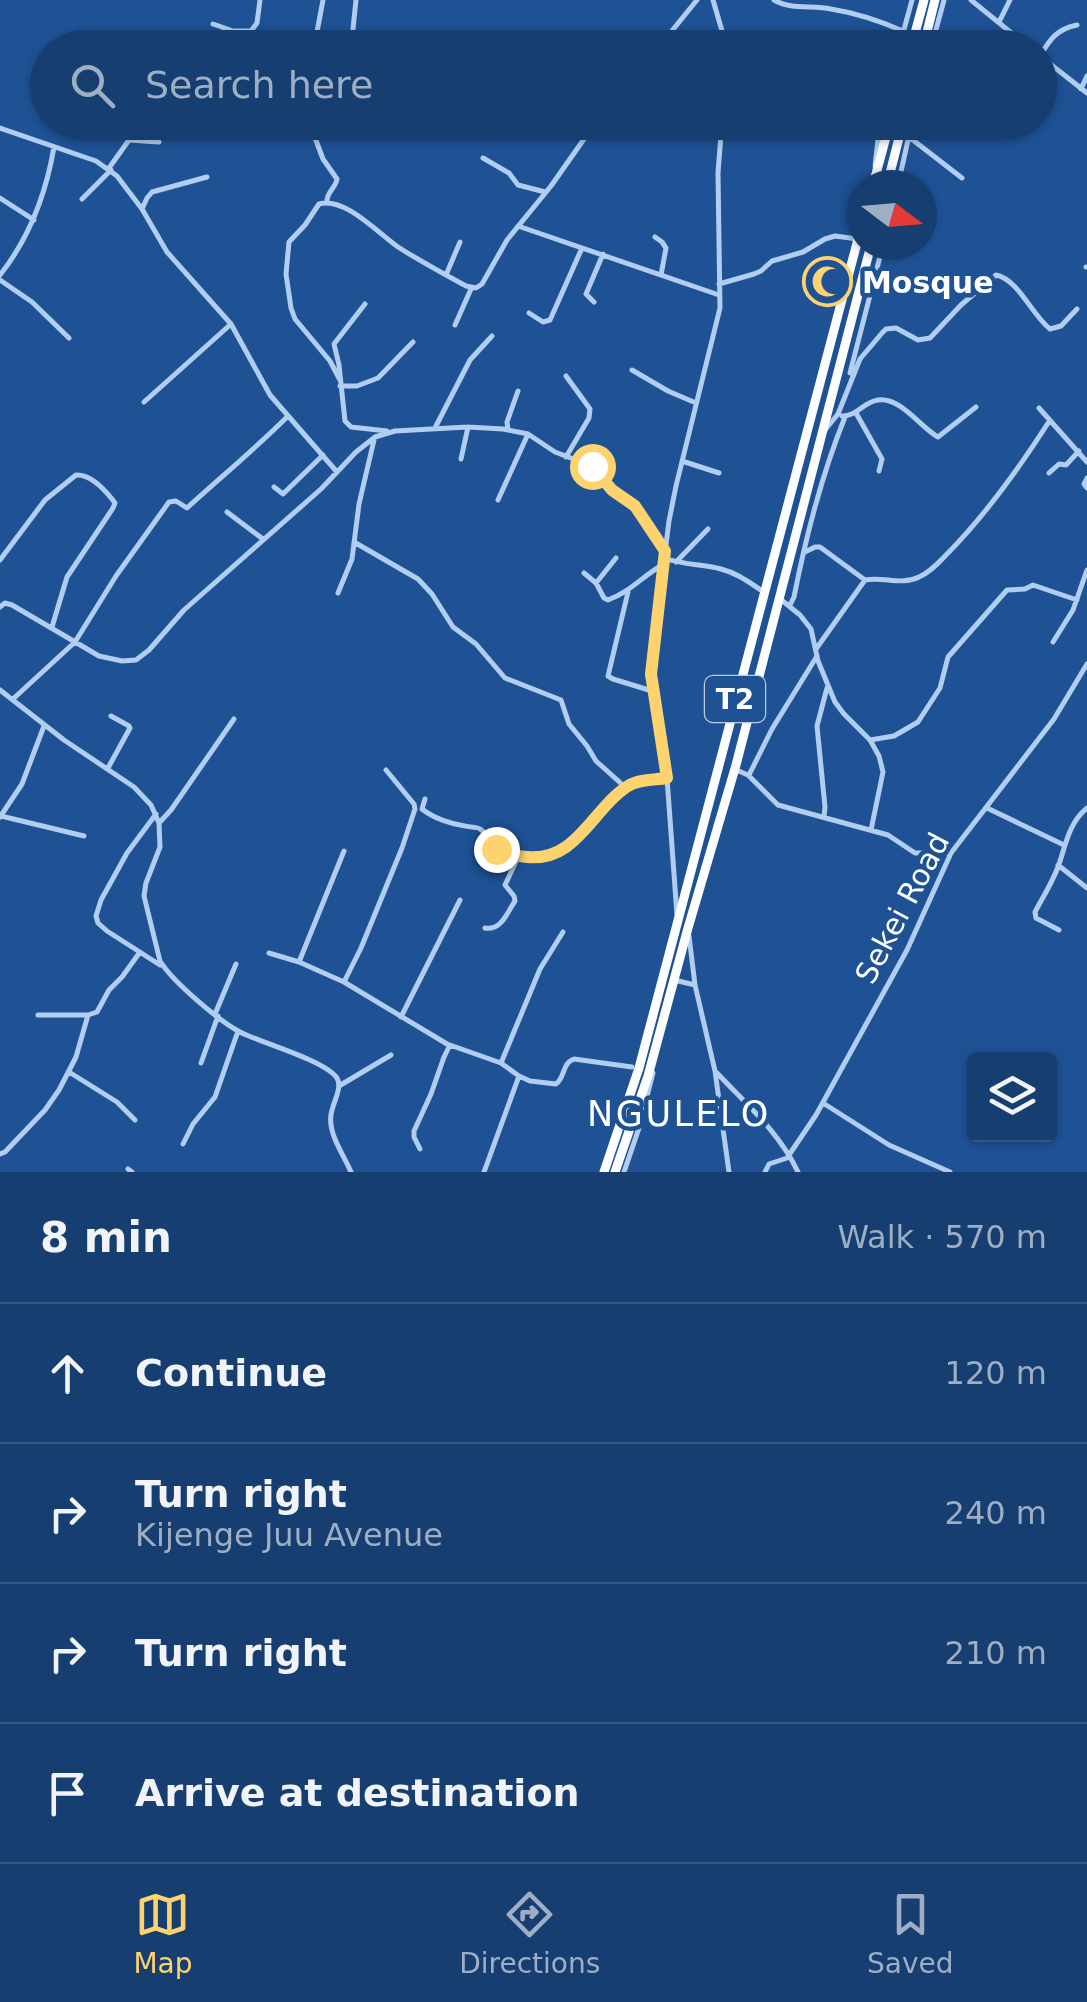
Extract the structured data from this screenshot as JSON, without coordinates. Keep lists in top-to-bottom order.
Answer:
{
  "streets": {
    "highway": ["T2"],
    "street": ["Sekei Road"]
  },
  "districts": ["NGULELO"],
  "places": {
    "mosque": ["Mosque"]
  },
  "north": "right",
  "page": {
    "search": "Search here",
    "heading": ["8 min", "Walk · 570 m"],
    "list": [
      ["Continue", "120 m"],
      ["Turn right", "Kijenge Juu Avenue", "240 m"],
      ["Turn right", "210 m"],
      "Arrive at destination"
    ],
    "nav": ["Map", "Directions", "Saved"]
  }
}
